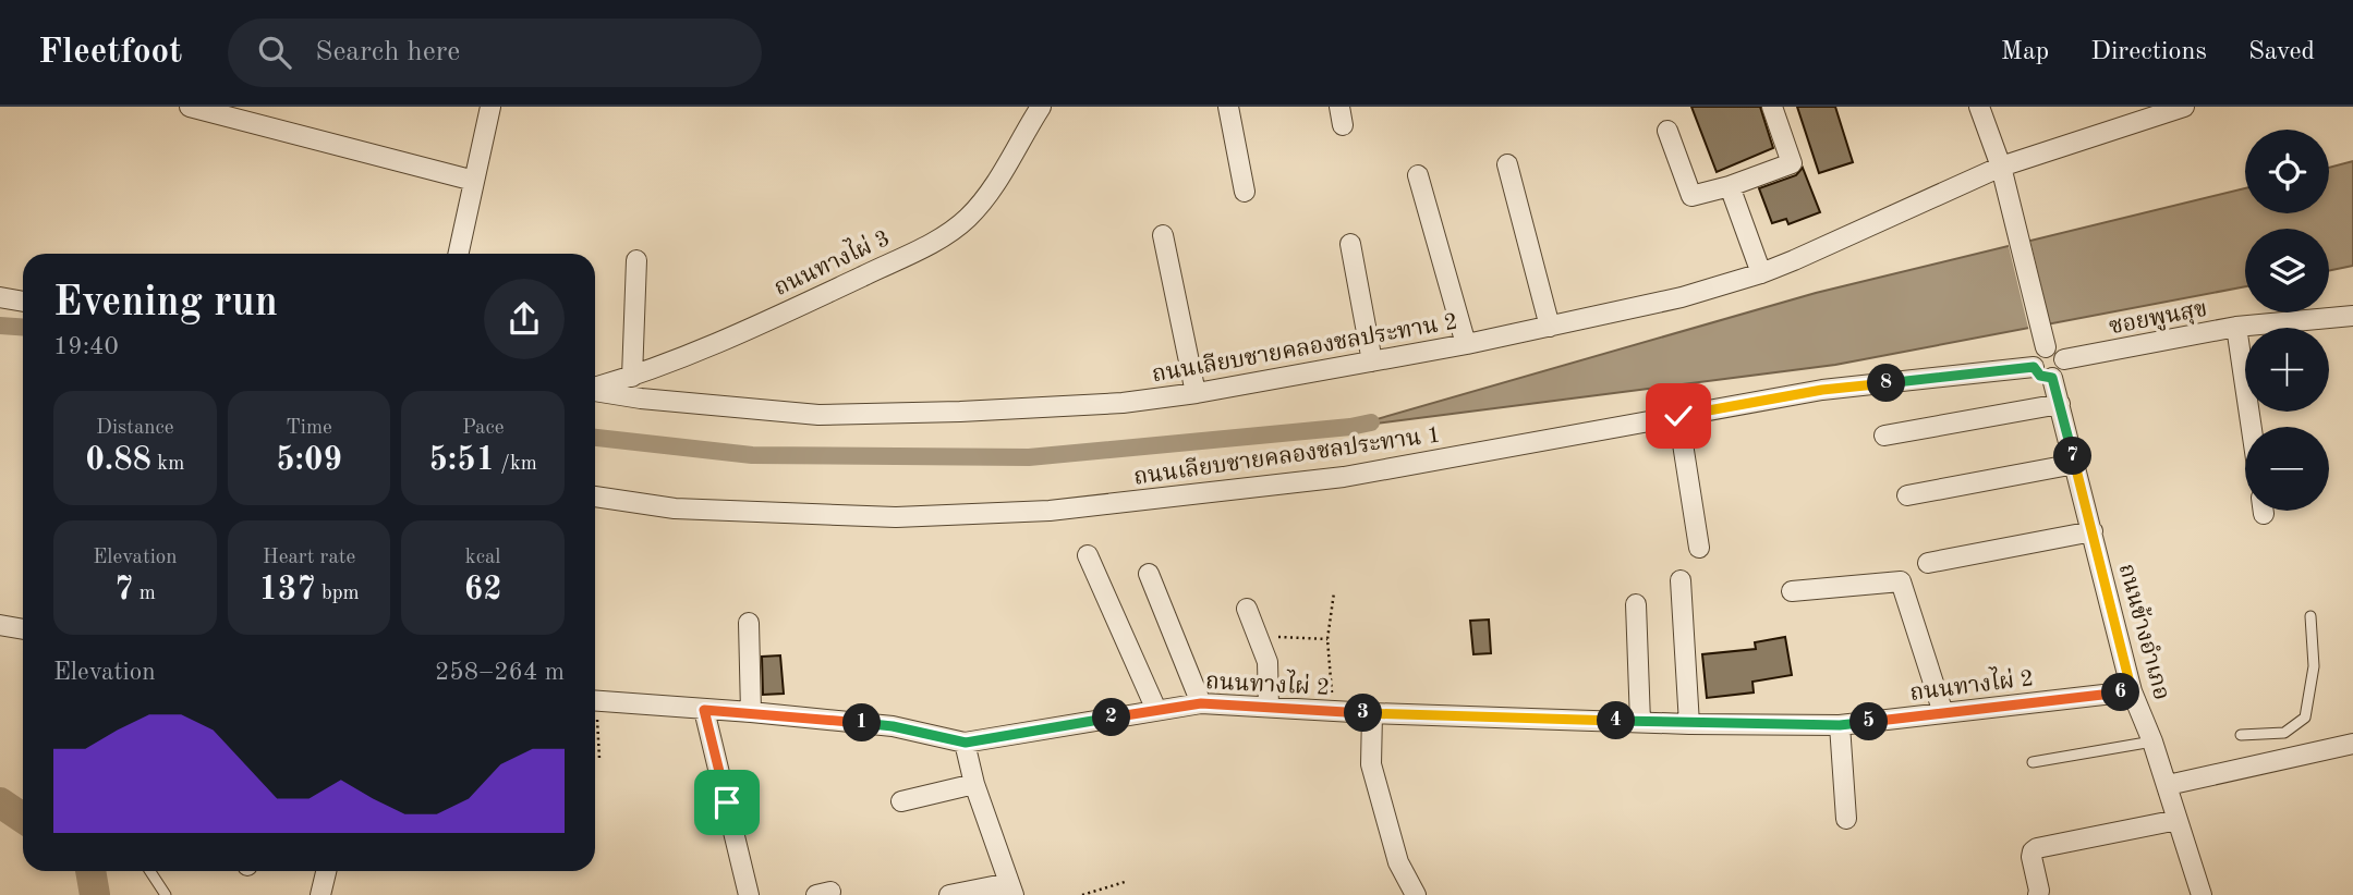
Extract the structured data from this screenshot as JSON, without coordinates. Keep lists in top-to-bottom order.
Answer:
{
  "streets": {
    "street": [
      "ถนนทางไผ่ 3",
      "ซอยพูนสุข",
      "ถนนเลียบชายคลองชลประทาน 2",
      "ถนนเลียบชายคลองชลประทาน 1",
      "ถนนข้างอำเภอ",
      "ถนนทางไผ่ 2"
    ]
  },
  "crossings": [
    ["ซอยพูนสุข", "ถนนเลียบชายคลองชลประทาน 1"],
    ["ซอยพูนสุข", "ถนนข้างอำเภอ"],
    ["ถนนเลียบชายคลองชลประทาน 1", "ถนนข้างอำเภอ"],
    ["ถนนข้างอำเภอ", "ถนนทางไผ่ 2"]
  ],
  "page": {
    "header": "Fleetfoot",
    "search": "Search here",
    "nav": ["Map", "Directions", "Saved"],
    "map_buttons": ["+", "−"],
    "heading": ["Evening run", "19:40"],
    "pins": [
      "8",
      "7",
      "6",
      "3",
      "2",
      "4",
      "5",
      "1"
    ],
    "stats": [
      ["Distance", "0.88 km"],
      ["Time", "5:09"],
      ["Pace", "5:51 /km"],
      ["Elevation", "7 m"],
      ["Heart rate", "137 bpm"],
      ["kcal", "62"]
    ],
    "chart": ["Elevation", "258–264 m"]
  }
}
